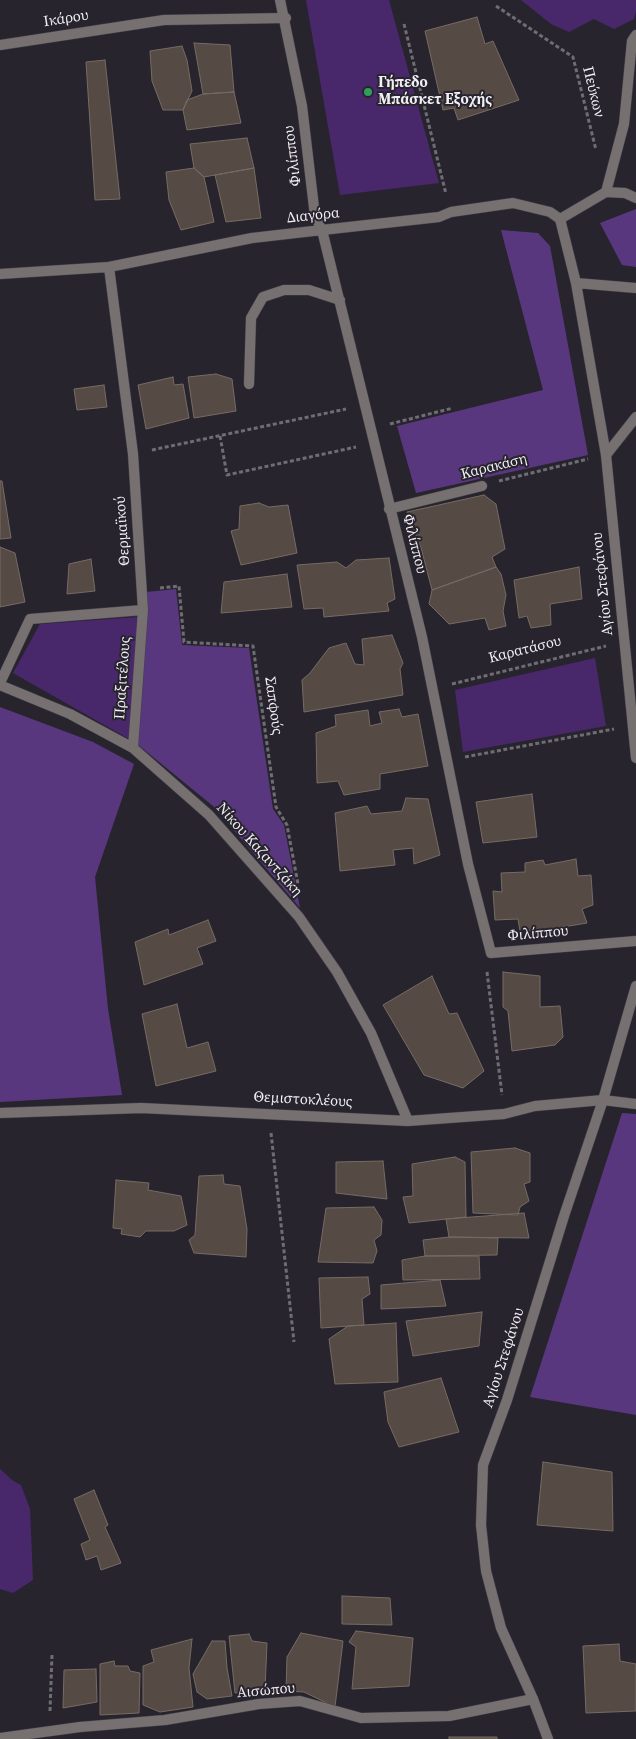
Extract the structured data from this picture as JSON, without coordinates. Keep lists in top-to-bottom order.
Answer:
{
  "streets": {
    "street": [
      "Ικάρου",
      "Φιλίππου",
      "Διαγόρα",
      "Καρακάση",
      "Θερμαϊκού",
      "Αγίου Στεφάνου",
      "Πραξιτέλους",
      "Νίκου Καζαντζάκη",
      "Θεμιστοκλέους",
      "Αισώπου"
    ],
    "path": ["Πεύκων", "Καρατάσου", "Σαπφούς"]
  },
  "crossings": [
    ["Ικάρου", "Φιλίππου"],
    ["Φιλίππου", "Διαγόρα"],
    ["Φιλίππου", "Καρακάση"],
    ["Φιλίππου", "Καρατάσου"],
    ["Διαγόρα", "Θερμαϊκού"],
    ["Καρακάση", "Αγίου Στεφάνου"],
    ["Θερμαϊκού", "Πραξιτέλους"],
    ["Θερμαϊκού", "Σαπφούς"],
    ["Αγίου Στεφάνου", "Καρατάσου"],
    ["Αγίου Στεφάνου", "Θεμιστοκλέους"],
    ["Αγίου Στεφάνου", "Αισώπου"],
    ["Πραξιτέλους", "Νίκου Καζαντζάκη"],
    ["Νίκου Καζαντζάκη", "Θεμιστοκλέους"]
  ],
  "places": ["Γήπεδο Μπάσκετ Εξοχής"]
}
